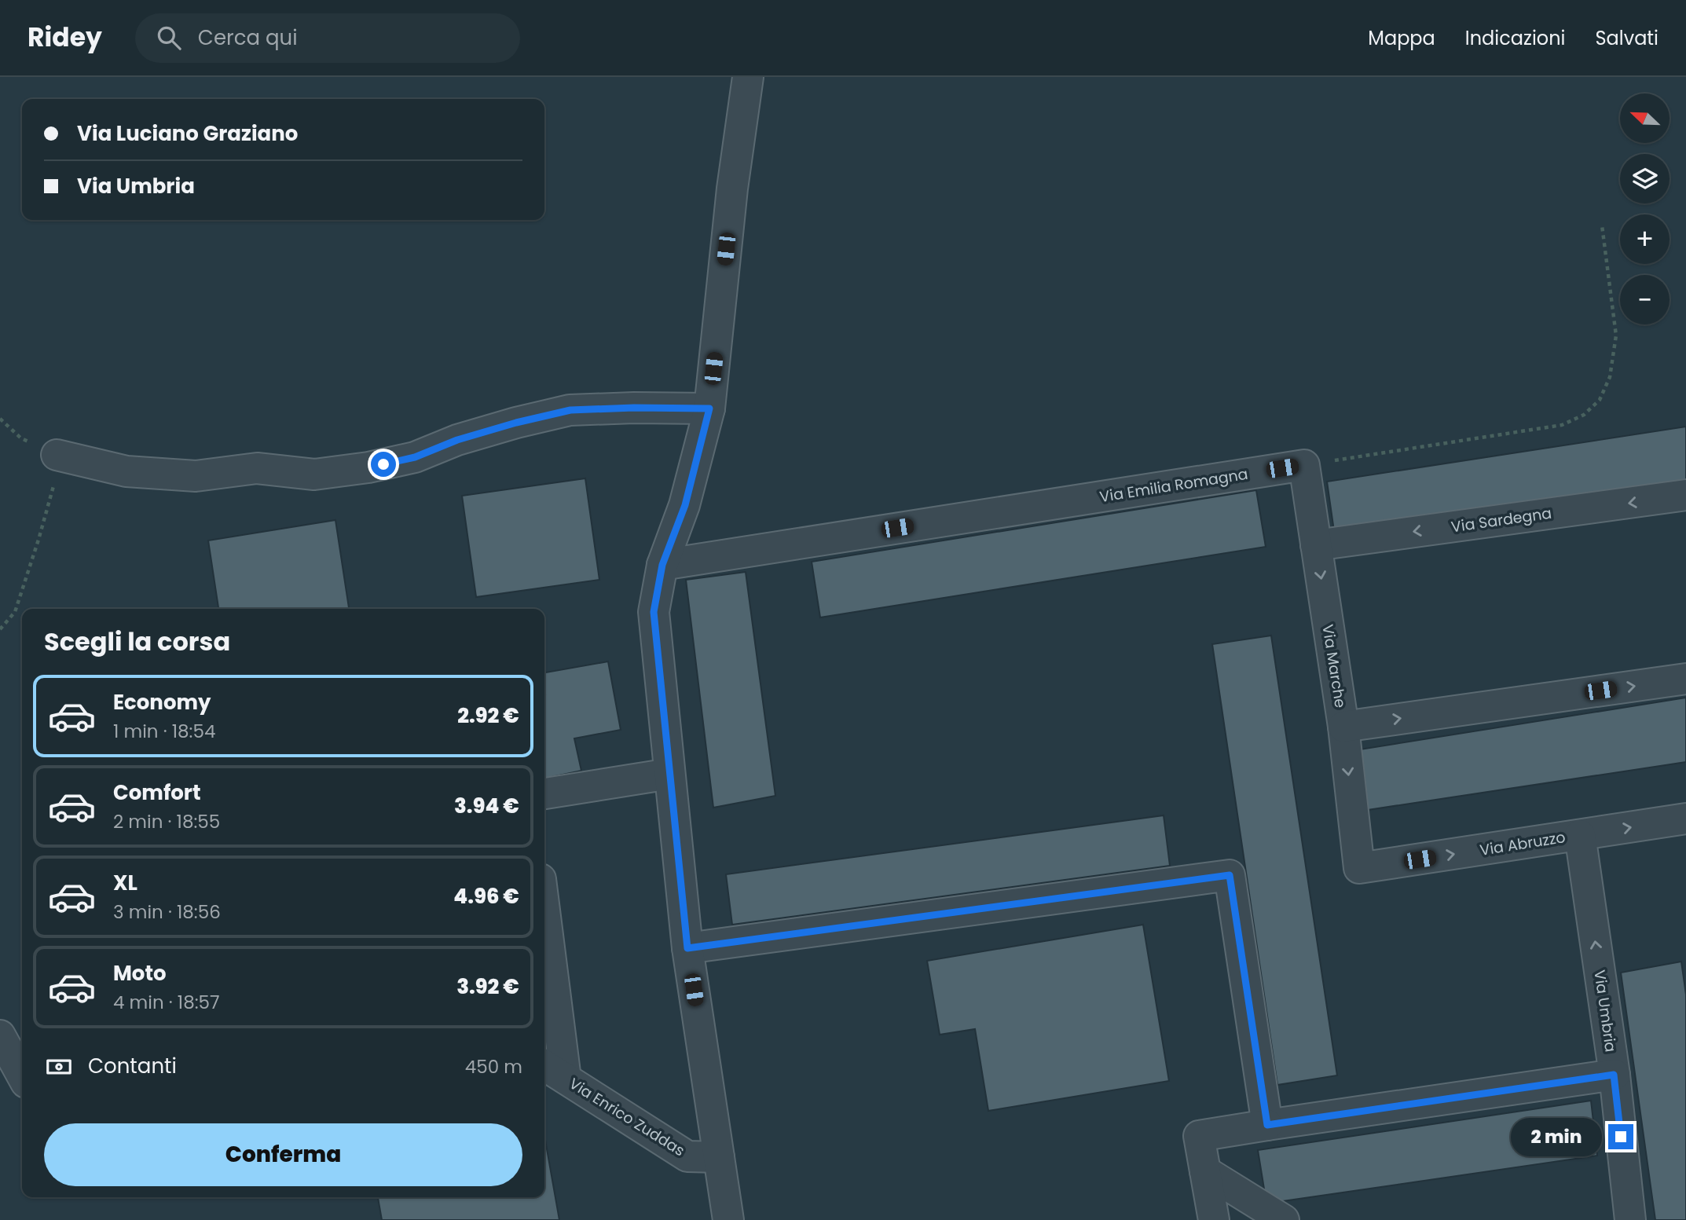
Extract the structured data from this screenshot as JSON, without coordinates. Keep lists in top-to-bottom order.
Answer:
{
  "streets": {
    "street": [
      "Via Emilia Romagna",
      "Via Sardegna",
      "Via Marche",
      "Via Abruzzo",
      "Via Umbria",
      "Via Enrico Zuddas"
    ]
  },
  "crossings": [
    ["Via Emilia Romagna", "Via Marche"],
    ["Via Sardegna", "Via Marche"],
    ["Via Marche", "Via Abruzzo"],
    ["Via Abruzzo", "Via Umbria"]
  ],
  "one_way": ["Via Marche", "Via Umbria"],
  "north": "top left",
  "page": {
    "header": "Ridey",
    "search": "Cerca qui",
    "nav": ["Mappa", "Indicazioni", "Salvati"],
    "map_buttons": ["+", "−"],
    "banner": ["Via Luciano Graziano", "Via Umbria"],
    "heading": "Scegli la corsa",
    "list": [
      {
        "name": "Economy",
        "note": "1 min · 18:54",
        "value": "2.92 €"
      },
      {
        "name": "Comfort",
        "note": "2 min · 18:55",
        "value": "3.94 €"
      },
      {
        "name": "XL",
        "note": "3 min · 18:56",
        "value": "4.96 €"
      },
      {
        "name": "Moto",
        "note": "4 min · 18:57",
        "value": "3.92 €"
      }
    ],
    "pay": ["Contanti", "450 m"],
    "buttons": "Conferma",
    "bubble": "2 min"
  }
}
